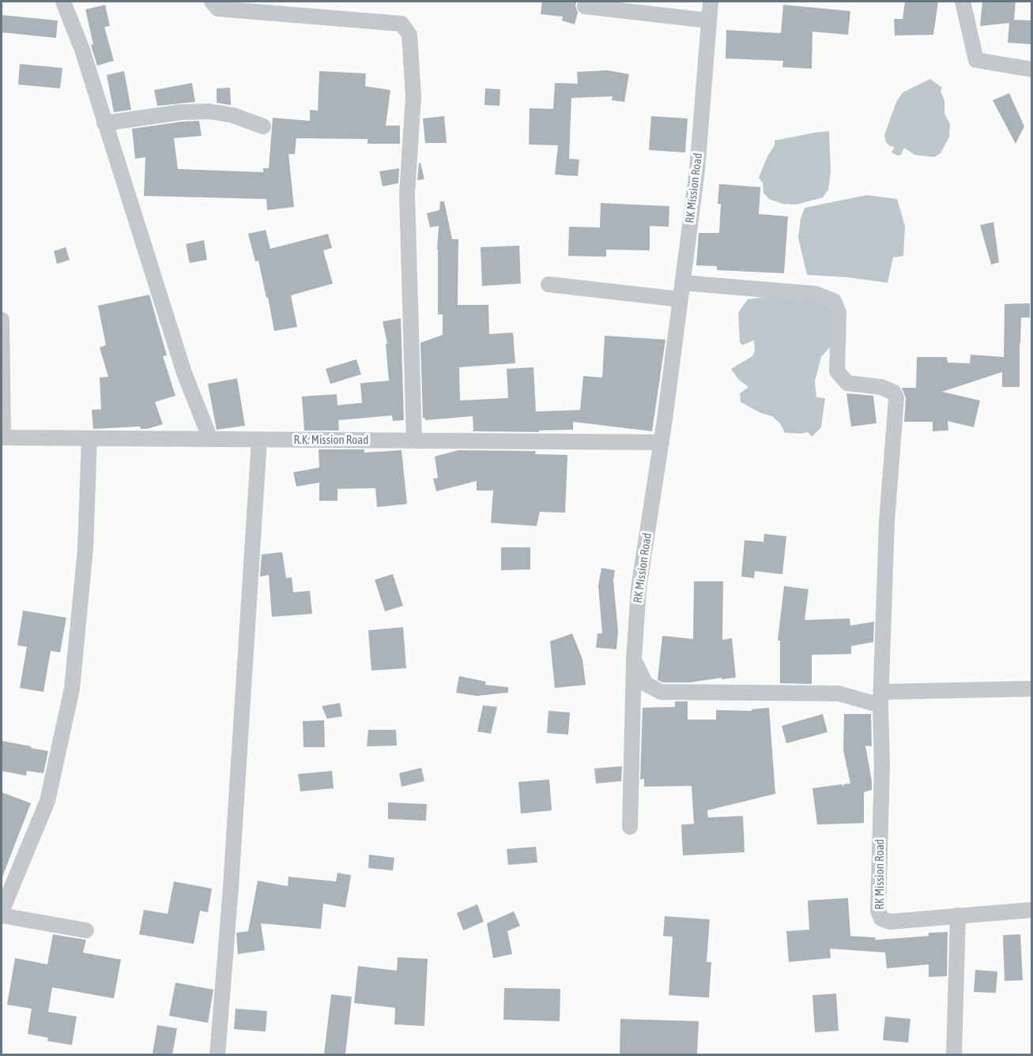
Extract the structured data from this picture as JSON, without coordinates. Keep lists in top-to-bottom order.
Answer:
{
  "streets": {
    "street": ["RK Mission Road", "R.K. Mission Road"]
  },
  "crossings": [
    ["RK Mission Road", "R.K. Mission Road"]
  ]
}
